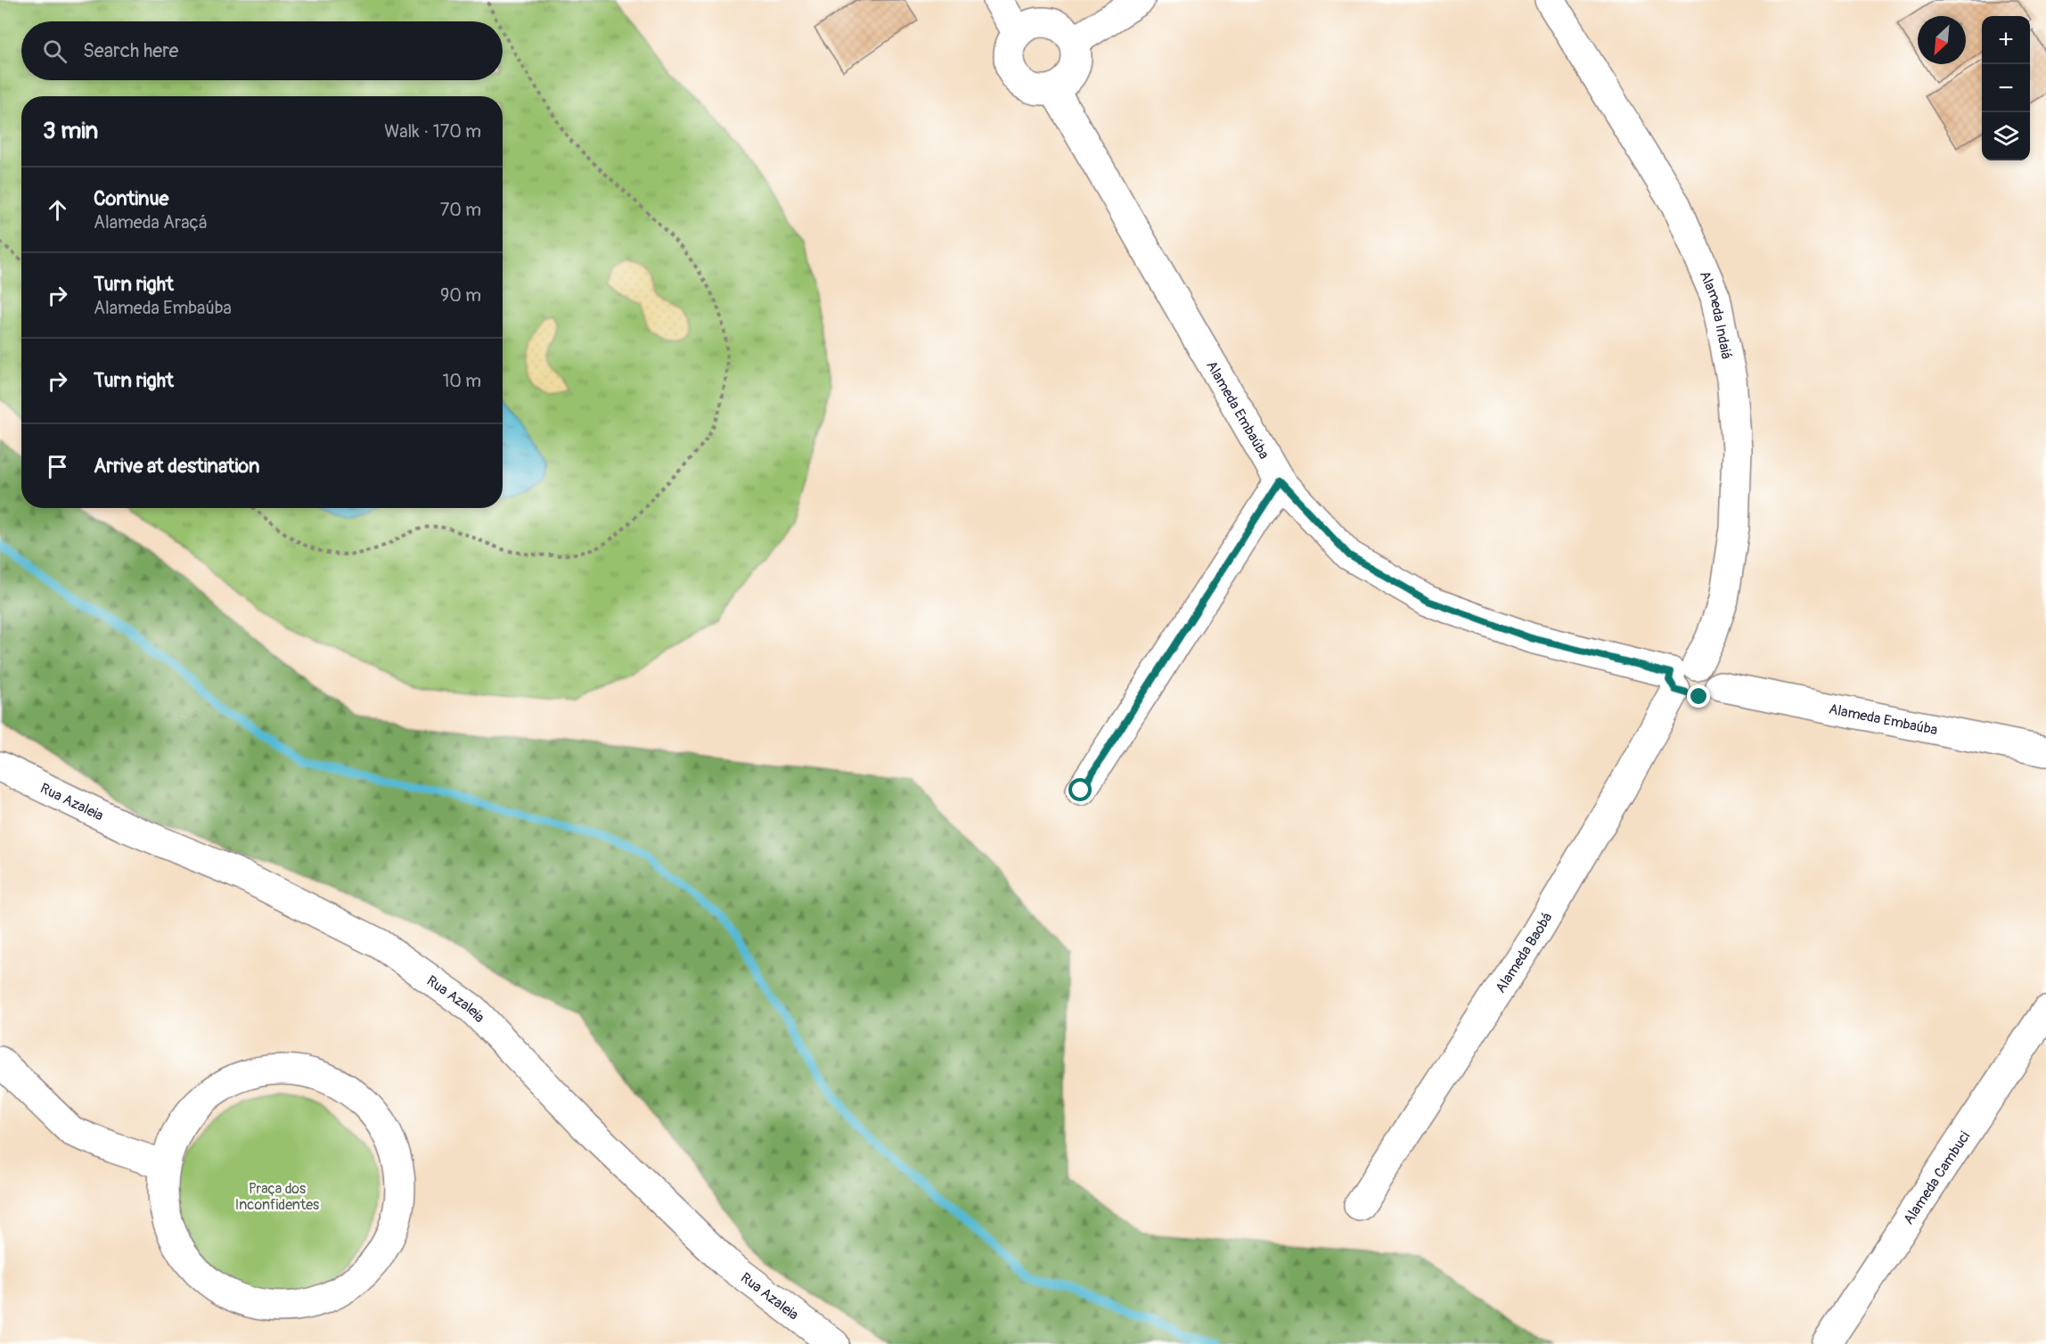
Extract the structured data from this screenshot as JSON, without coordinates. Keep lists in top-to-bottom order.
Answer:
{
  "streets": {
    "street": [
      "Alameda Indaiá",
      "Alameda Embaúba",
      "Rua Azaleia",
      "Alameda Baobá",
      "Alameda Cambuci"
    ]
  },
  "crossings": [
    ["Alameda Indaiá", "Alameda Embaúba"],
    ["Alameda Indaiá", "Alameda Baobá"],
    ["Alameda Embaúba", "Alameda Baobá"]
  ],
  "parks": ["Praça dos Inconfidentes"],
  "north": "bottom left",
  "page": {
    "map_buttons": ["+", "−"],
    "search": "Search here",
    "heading": ["3 min", "Walk · 170 m"],
    "list": [
      ["Continue", "Alameda Araçá", "70 m"],
      ["Turn right", "Alameda Embaúba", "90 m"],
      ["Turn right", "10 m"],
      "Arrive at destination"
    ]
  }
}
